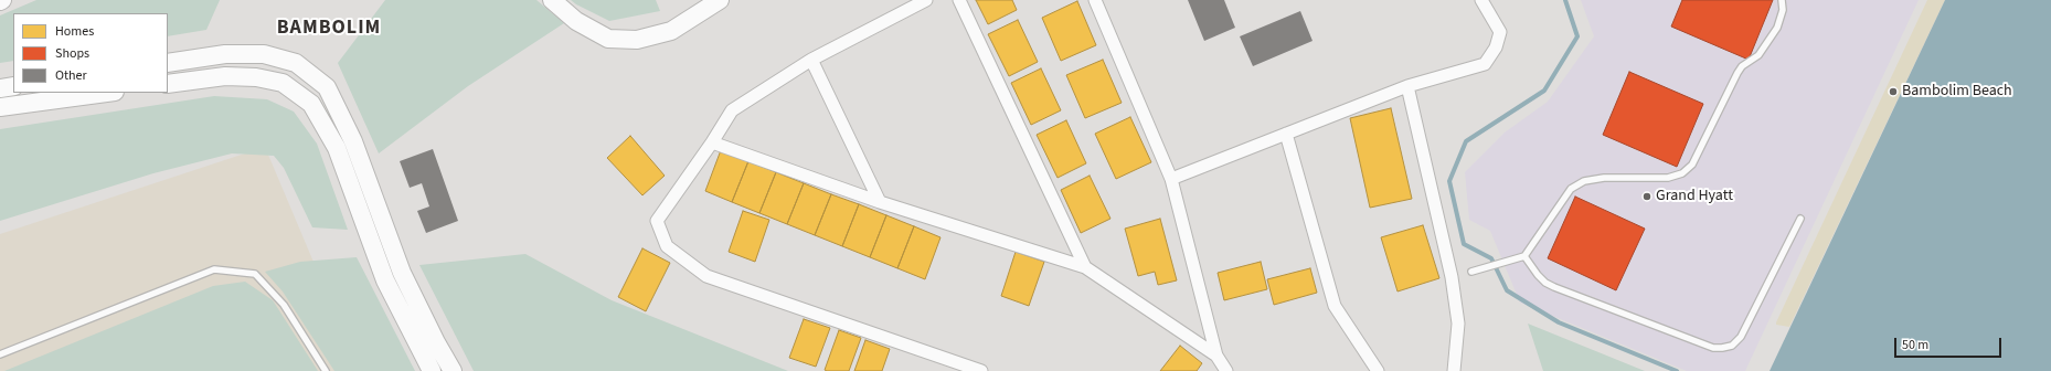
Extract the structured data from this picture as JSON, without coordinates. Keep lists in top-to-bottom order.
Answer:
{
  "districts": ["BAMBOLIM"],
  "places": ["Bambolim Beach", "Grand Hyatt"],
  "legend": ["Homes", "Shops", "Other"],
  "scale_bar": "50 m"
}
